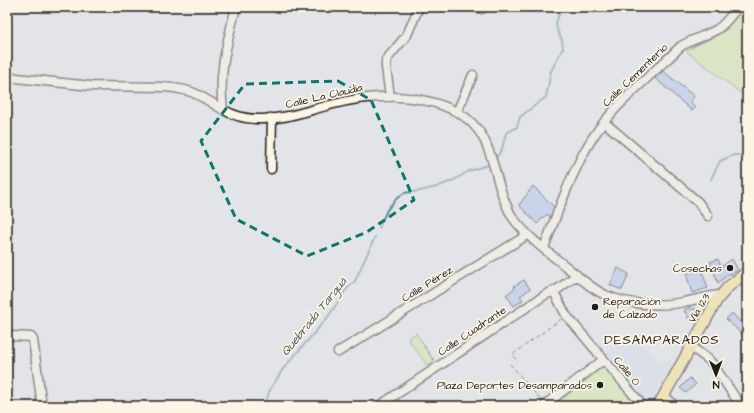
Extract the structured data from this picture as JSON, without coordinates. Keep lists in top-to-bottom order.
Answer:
{
  "streets": {
    "main road": ["Vía 123"],
    "street": [
      "Calle Cementerio",
      "Calle La Claudia",
      "Calle Pérez",
      "Calle Cuadrante",
      "Calle 0"
    ]
  },
  "crossings": [
    ["Calle Cementerio", "Calle La Claudia"],
    ["Calle La Claudia", "Calle Pérez"],
    ["Calle La Claudia", "Vía 123"],
    ["Calle La Claudia", "Calle Cuadrante"],
    ["Calle Cuadrante", "Calle 0"]
  ],
  "districts": ["DESAMPARADOS"],
  "water": ["Quebrada Targuá"],
  "places": ["Cosechas", "Reparación de Calzado", "Plaza Deportes Desamparados"],
  "north": "bottom"
}
